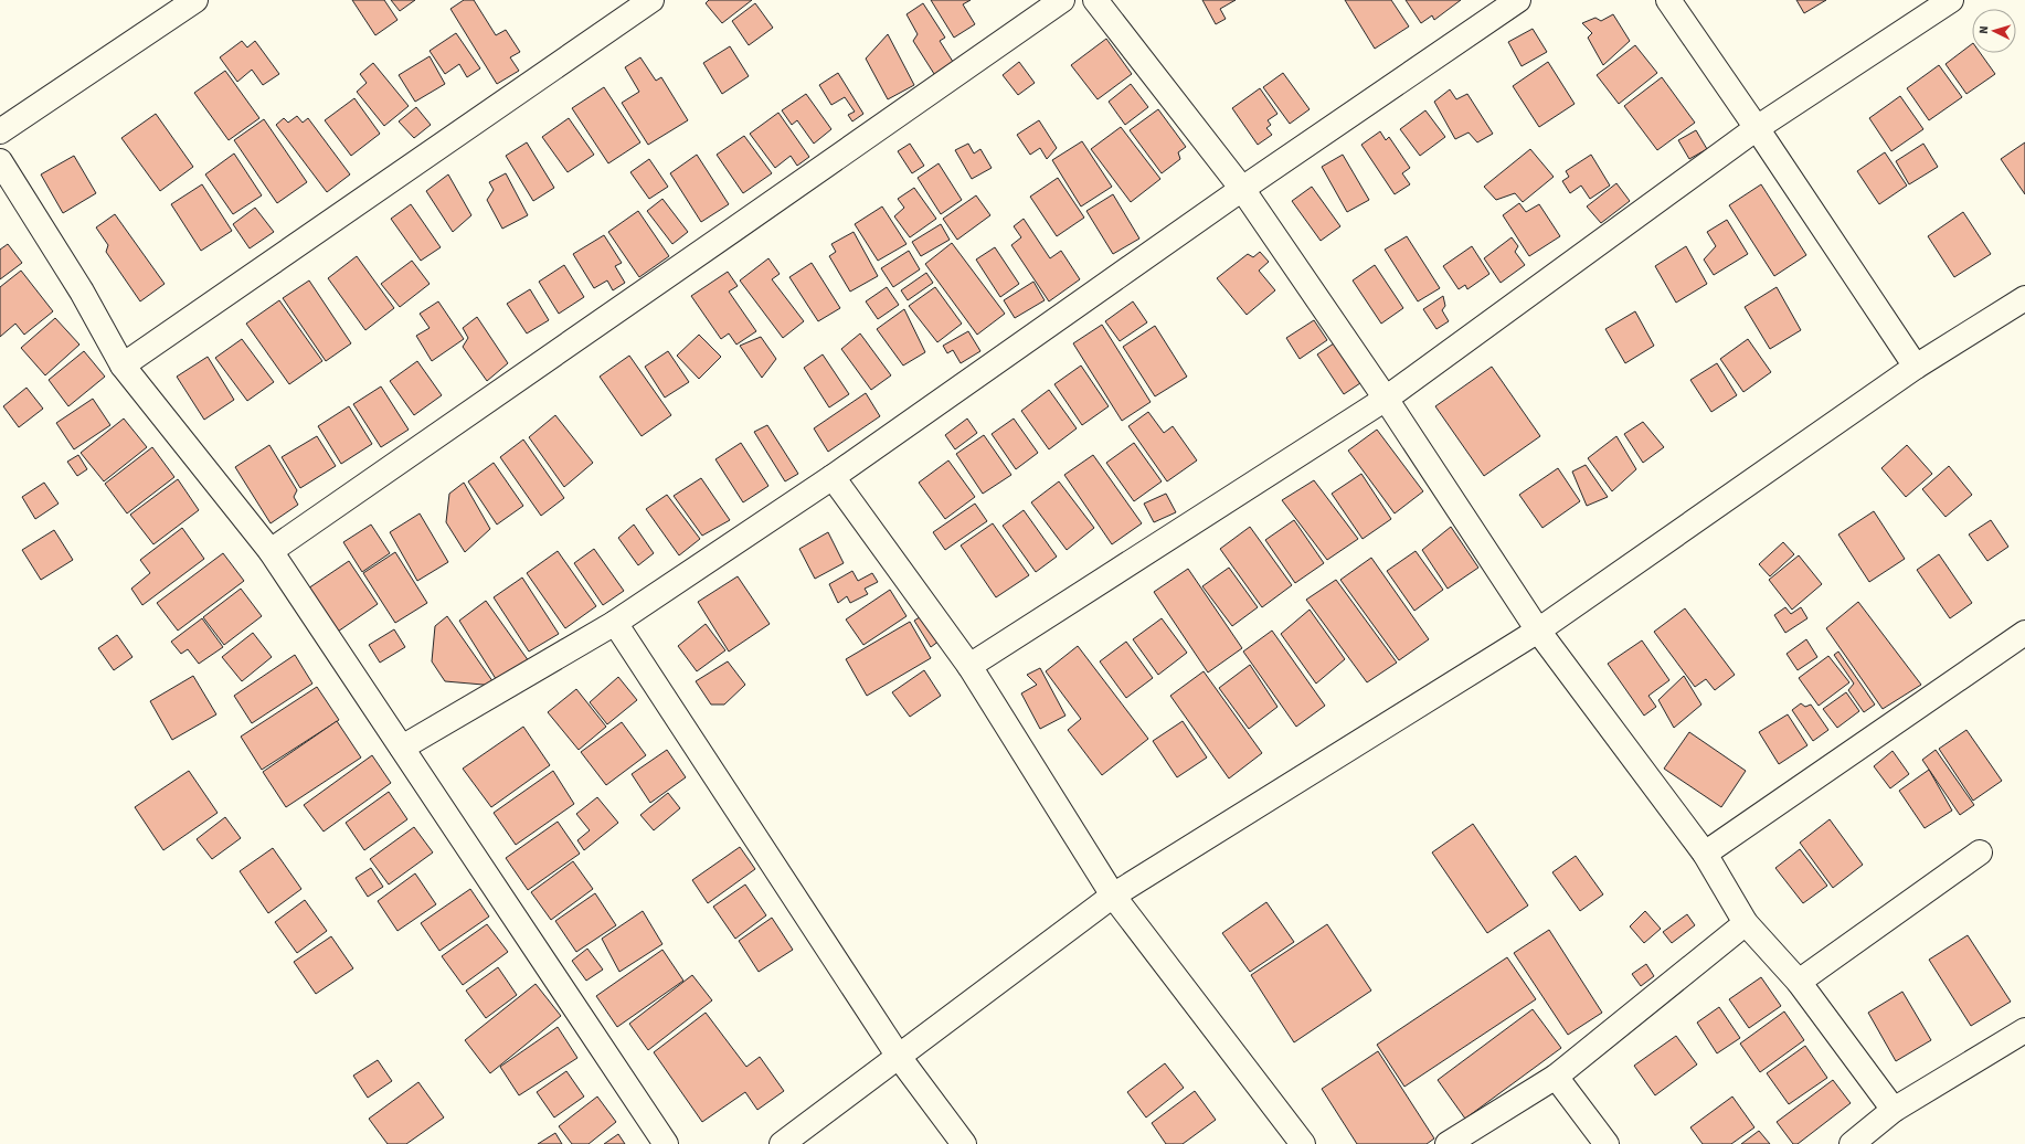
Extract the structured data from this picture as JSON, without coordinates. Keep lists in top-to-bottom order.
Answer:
{
  "north": "left"
}
